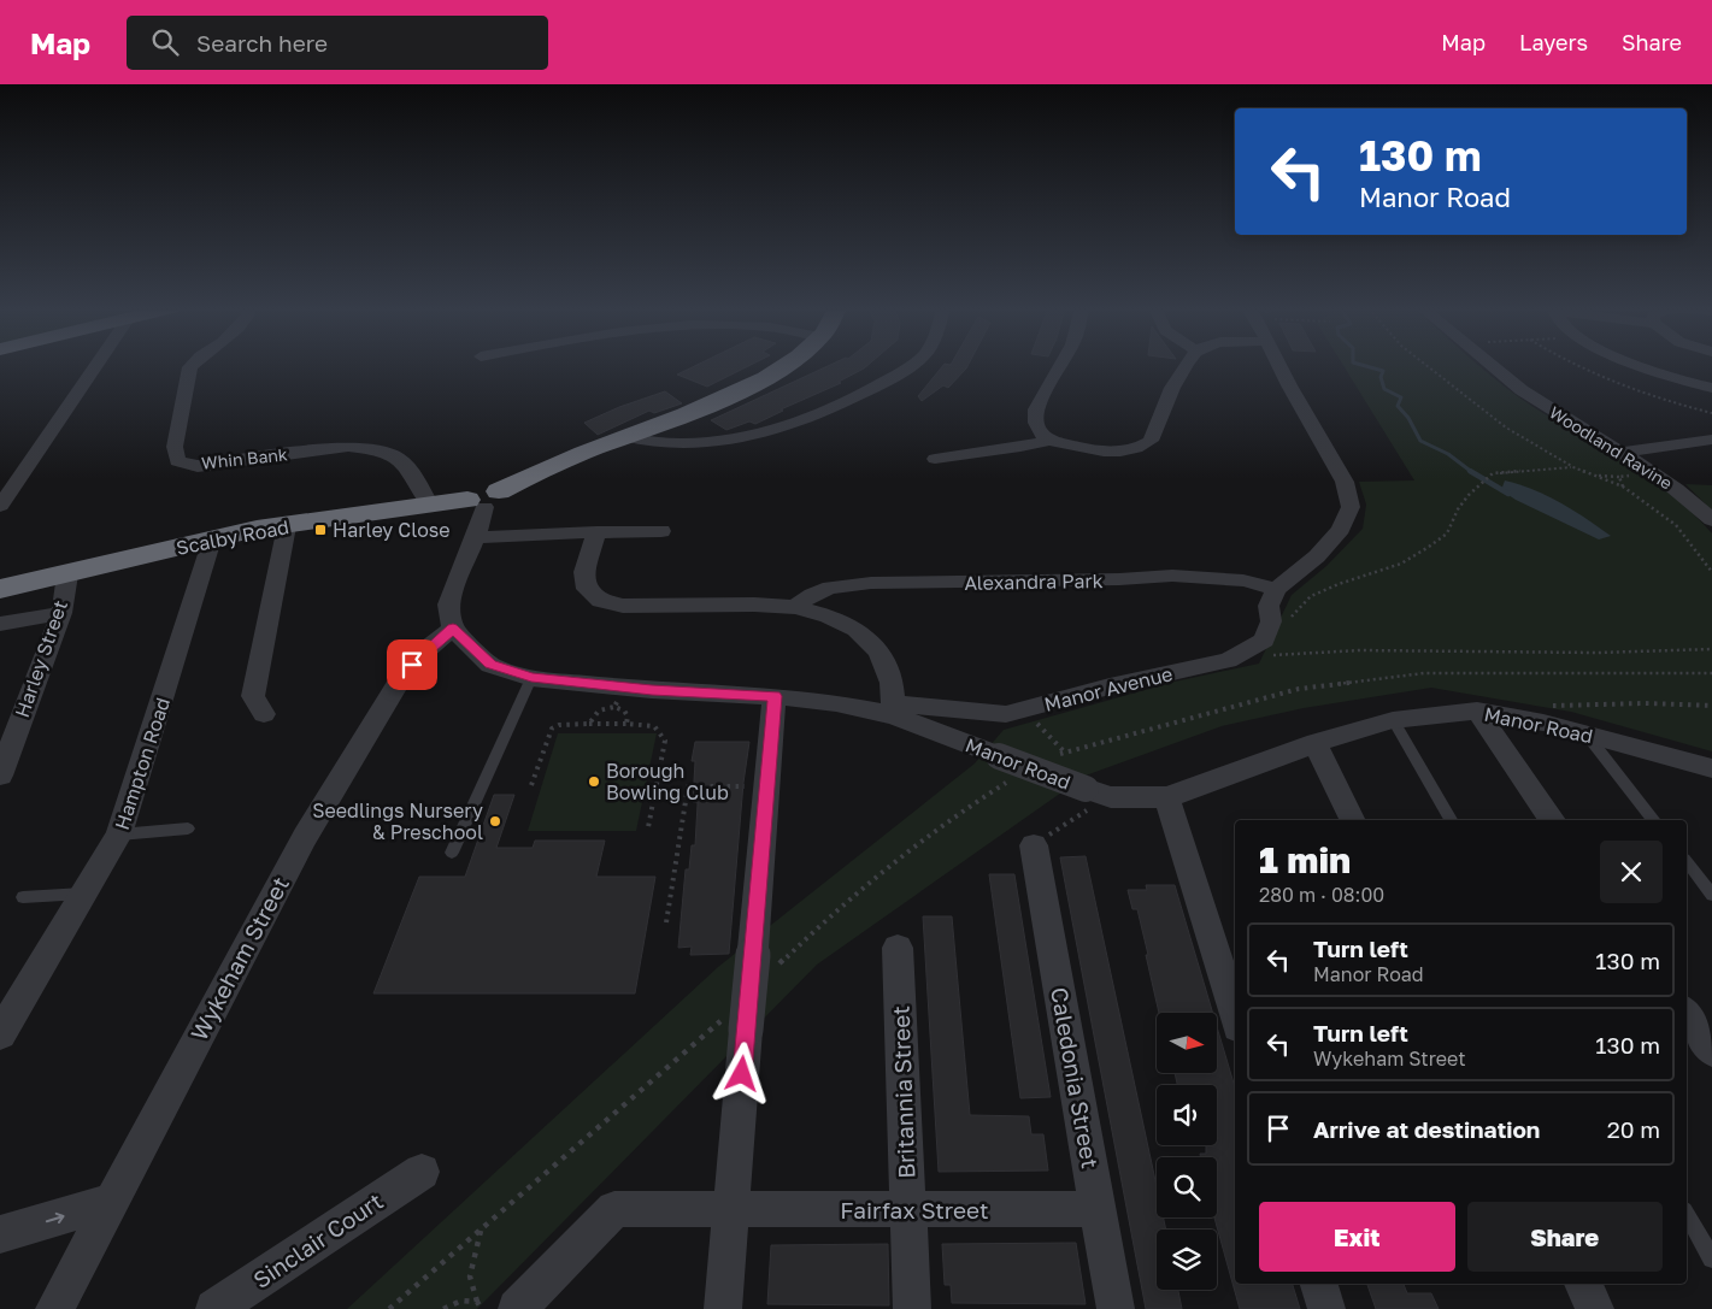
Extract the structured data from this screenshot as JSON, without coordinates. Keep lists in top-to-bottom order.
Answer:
{
  "streets": {
    "highway": ["Scalby Road"],
    "street": [
      "Woodland Ravine",
      "Whin Bank",
      "Alexandra Park",
      "Harley Street",
      "Manor Avenue",
      "Manor Road",
      "Hampton Road",
      "Wykeham Street",
      "Caledonia Street",
      "Britannia Street",
      "Fairfax Street",
      "Sinclair Court"
    ]
  },
  "crossings": [
    ["Whin Bank", "Scalby Road"],
    ["Scalby Road", "Harley Street"],
    ["Scalby Road", "Hampton Road"],
    ["Manor Avenue", "Manor Road"],
    ["Manor Road", "Wykeham Street"],
    ["Caledonia Street", "Fairfax Street"],
    ["Britannia Street", "Fairfax Street"]
  ],
  "places": {
    "transit": ["Harley Close"],
    "other": ["Borough Bowling Club", "Seedlings Nursery & Preschool"]
  },
  "north": "right",
  "page": {
    "header": "Map",
    "search": "Search here",
    "nav": ["Map", "Layers", "Share"],
    "turn": ["130 m", "Manor Road"],
    "heading": ["1 min", "280 m · 08:00"],
    "list": [
      {
        "name": "Turn left",
        "note": "Manor Road",
        "value": "130 m"
      },
      {
        "name": "Turn left",
        "note": "Wykeham Street",
        "value": "130 m"
      },
      {
        "name": "Arrive at destination",
        "value": "20 m"
      }
    ],
    "buttons": ["Exit", "Share"]
  }
}
